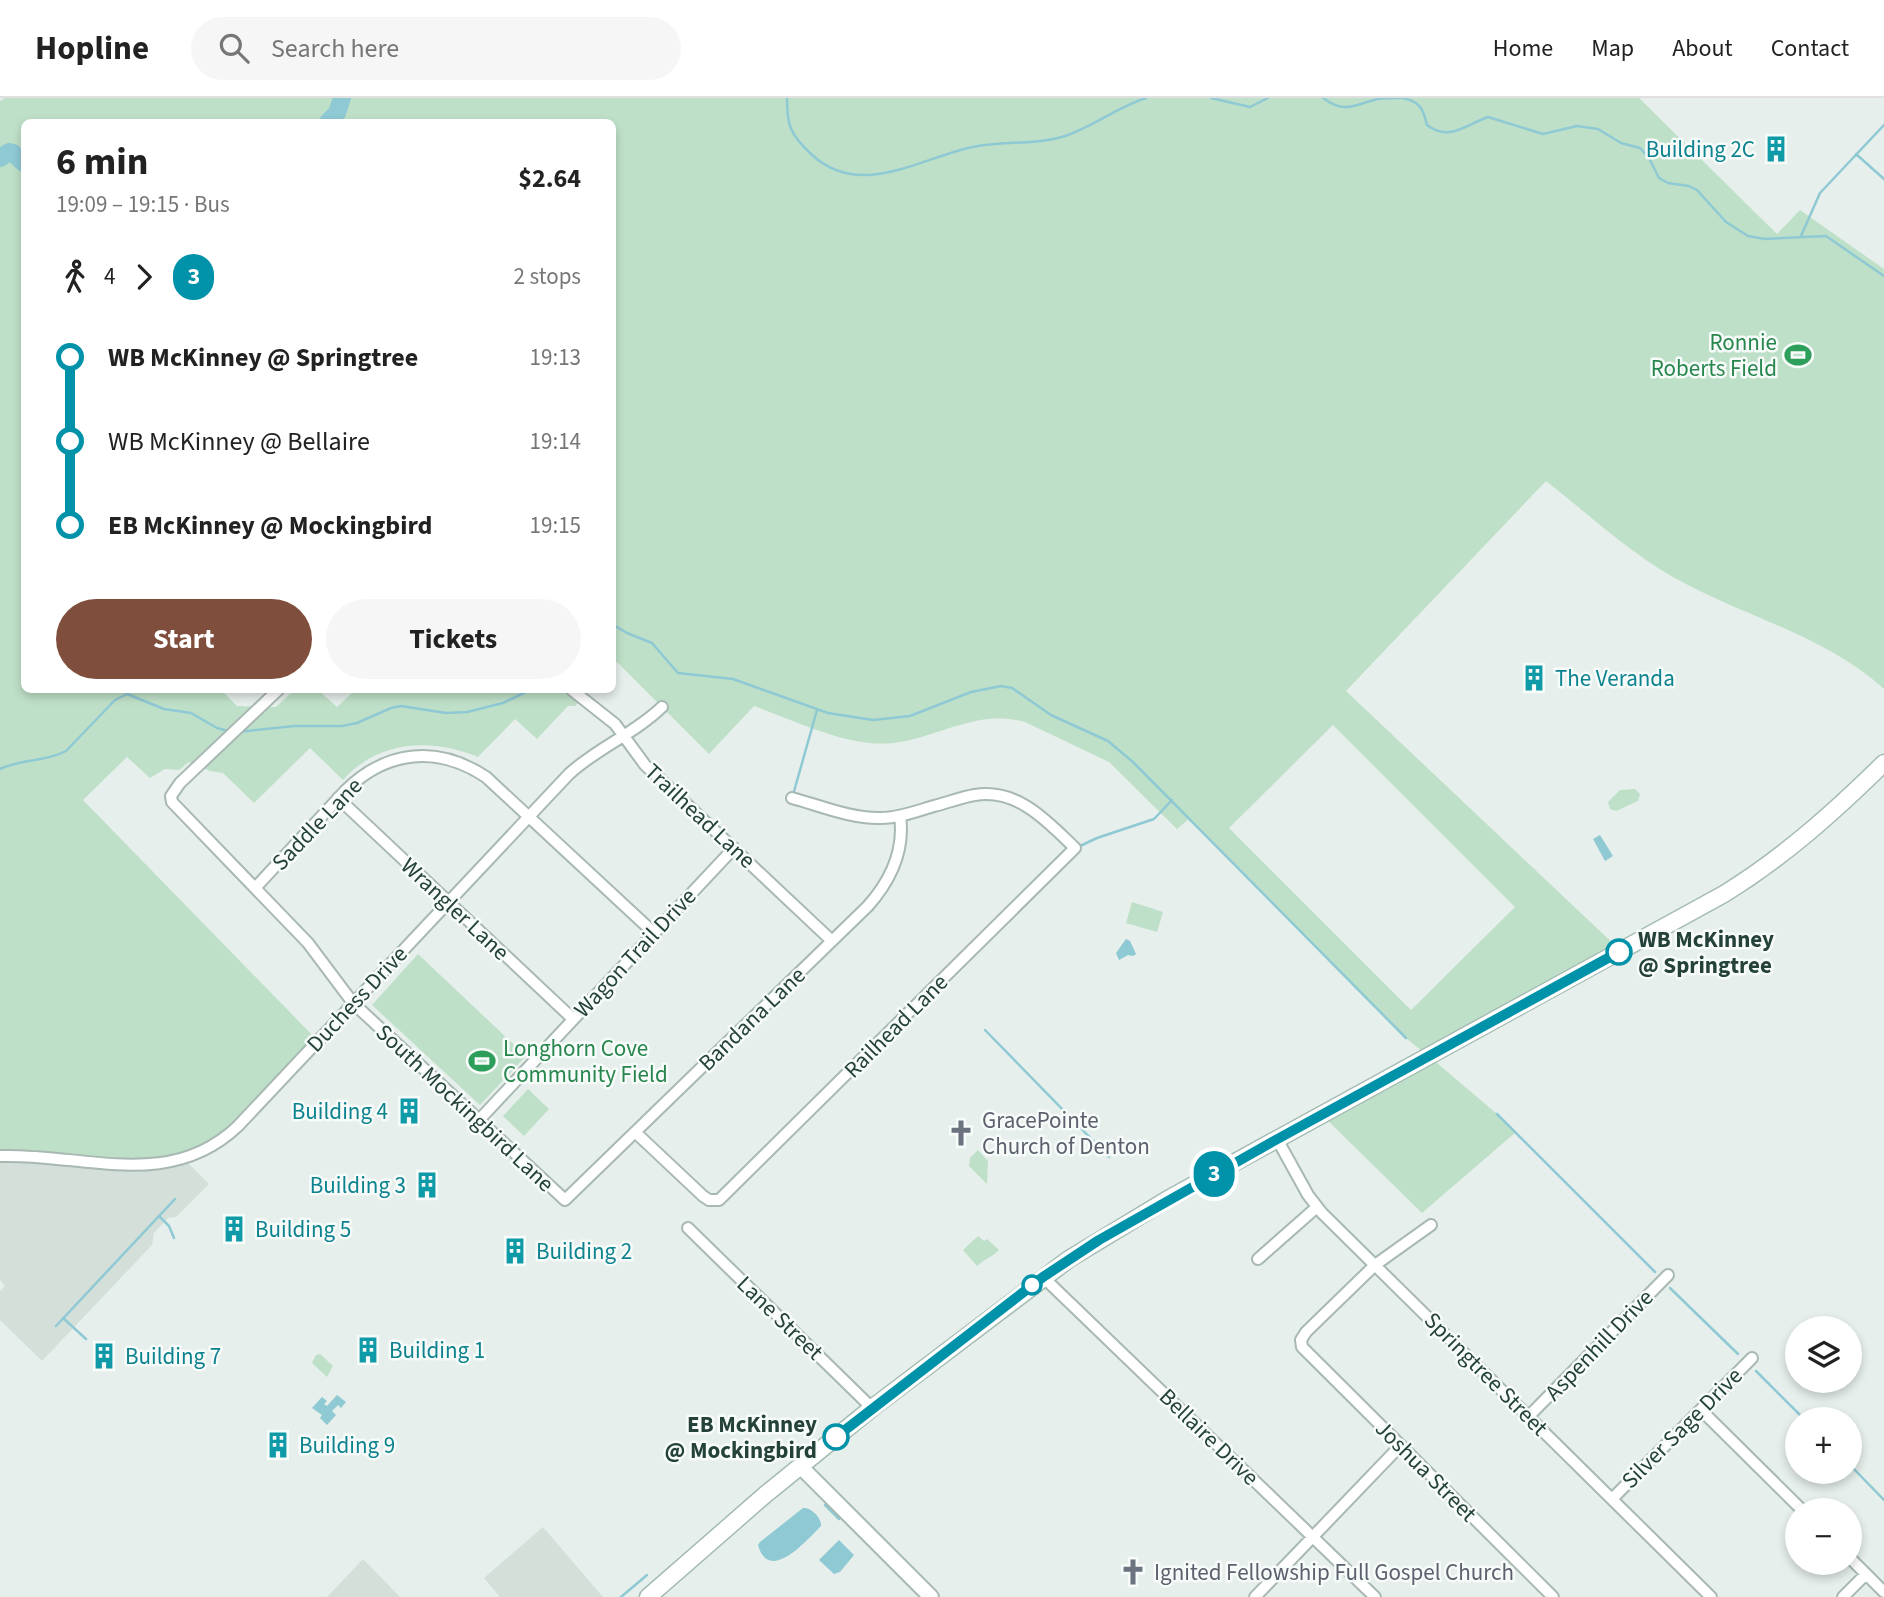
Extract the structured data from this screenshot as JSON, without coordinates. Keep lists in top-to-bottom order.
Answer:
{
  "streets": {
    "street": [
      "Trailhead Lane",
      "Saddle Lane",
      "Wrangler Lane",
      "Wagon Trail Drive",
      "Duchess Drive",
      "Bandana Lane",
      "Railhead Lane",
      "South Mockingbird Lane",
      "Lane Street",
      "Aspenhill Drive",
      "Springtree Street",
      "Silver Sage Drive",
      "Bellaire Drive",
      "Joshua Street"
    ]
  },
  "crossings": [
    ["Trailhead Lane", "Wagon Trail Drive"],
    ["Trailhead Lane", "Duchess Drive"],
    ["Trailhead Lane", "Bandana Lane"],
    ["Saddle Lane", "Wrangler Lane"],
    ["Saddle Lane", "Wagon Trail Drive"],
    ["Saddle Lane", "Duchess Drive"],
    ["Saddle Lane", "South Mockingbird Lane"],
    ["Wrangler Lane", "Wagon Trail Drive"],
    ["Wrangler Lane", "Duchess Drive"],
    ["Wagon Trail Drive", "South Mockingbird Lane"],
    ["Duchess Drive", "South Mockingbird Lane"],
    ["Bandana Lane", "Railhead Lane"],
    ["Bandana Lane", "South Mockingbird Lane"],
    ["Aspenhill Drive", "Springtree Street"],
    ["Springtree Street", "Silver Sage Drive"],
    ["Springtree Street", "Joshua Street"]
  ],
  "places": {
    "building": [
      "Building 2C",
      "The Veranda",
      "Building 4",
      "Building 3",
      "Building 5",
      "Building 2",
      "Building 1",
      "Building 7",
      "Building 9"
    ],
    "sports": ["Ronnie Roberts Field", "Longhorn Cove Community Field"],
    "other": ["WB McKinney @ Springtree", "EB McKinney @ Mockingbird"],
    "church": ["GracePointe Church of Denton", "Ignited Fellowship Full Gospel Church"]
  },
  "lines": ["bus line 3"],
  "page": {
    "header": "Hopline",
    "search": "Search here",
    "nav": [
      "Home",
      "Map",
      "About",
      "Contact"
    ],
    "on_map": "3",
    "heading": ["6 min", "19:09 – 19:15 · Bus", "$2.64"],
    "legs": ["4", "3", "2 stops"],
    "list": [
      {
        "name": "WB McKinney @ Springtree",
        "value": "19:13"
      },
      {
        "name": "WB McKinney @ Bellaire",
        "value": "19:14"
      },
      {
        "name": "EB McKinney @ Mockingbird",
        "value": "19:15"
      }
    ],
    "buttons": ["Start", "Tickets"],
    "map_buttons": ["+", "−"]
  }
}
